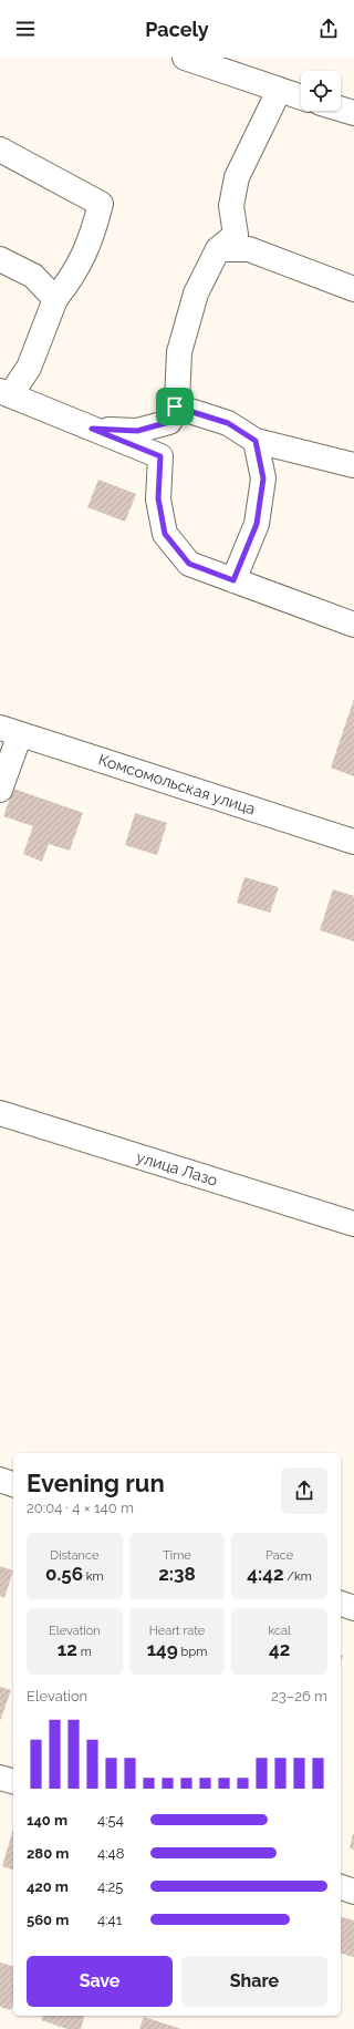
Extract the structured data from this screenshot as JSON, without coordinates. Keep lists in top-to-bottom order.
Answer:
{
  "streets": {
    "street": ["Комсомольская улица", "улица Лазо"]
  },
  "page": {
    "header": "Pacely",
    "heading": ["Evening run", "20:04 · 4 × 140 m"],
    "stats": [
      ["Distance", "0.56 km"],
      ["Time", "2:38"],
      ["Pace", "4:42 /km"],
      ["Elevation", "12 m"],
      ["Heart rate", "149 bpm"],
      ["kcal", "42"]
    ],
    "chart": ["Elevation", "23–26 m"],
    "list": [
      {
        "name": "140 m",
        "note": "4:54"
      },
      {
        "name": "280 m",
        "note": "4:48"
      },
      {
        "name": "420 m",
        "note": "4:25"
      },
      {
        "name": "560 m",
        "note": "4:41"
      }
    ],
    "buttons": ["Save", "Share"]
  }
}
